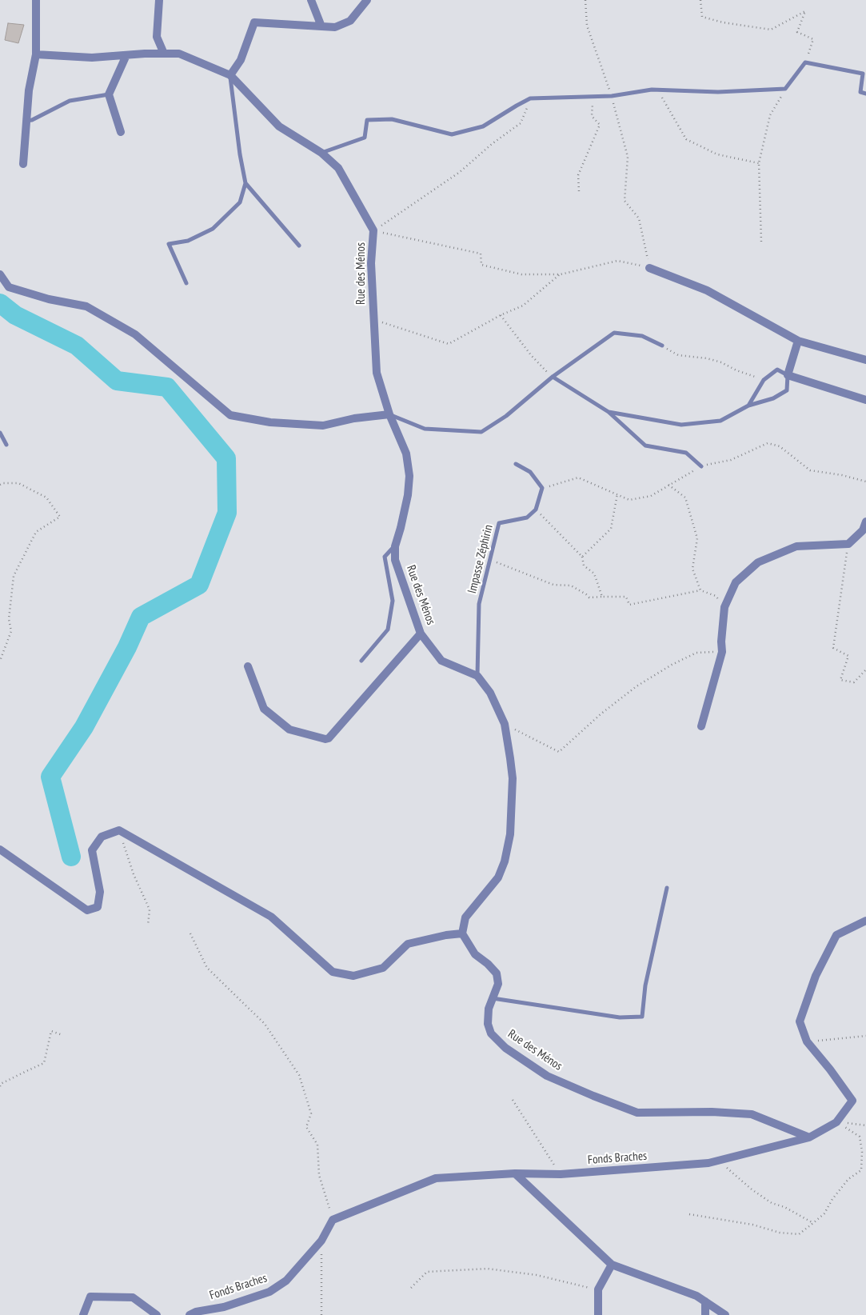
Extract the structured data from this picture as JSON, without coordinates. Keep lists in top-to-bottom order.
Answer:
{
  "streets": {
    "street": ["Rue des Ménos", "Fonds Braches"],
    "lane": ["Impasse Zéphirin"]
  },
  "crossings": [
    ["Rue des Ménos", "Impasse Zéphirin"],
    ["Rue des Ménos", "Fonds Braches"]
  ]
}
